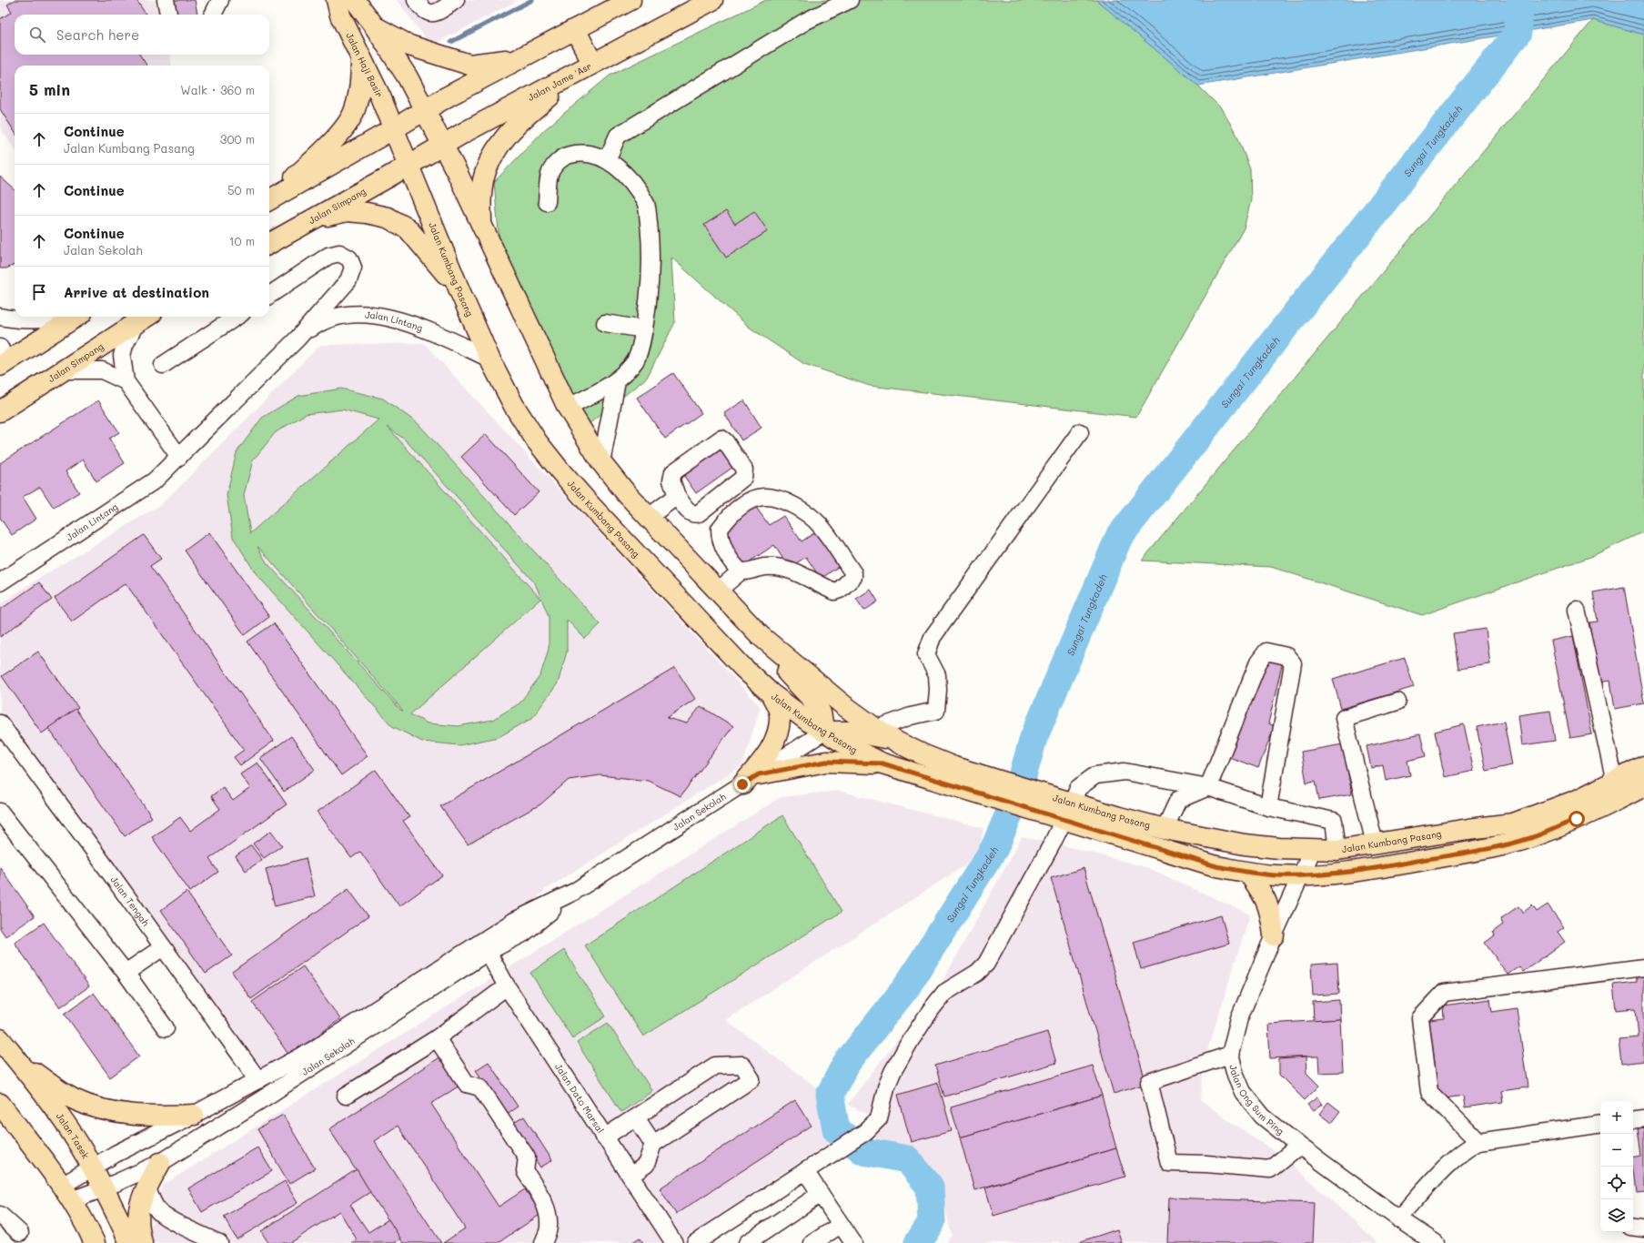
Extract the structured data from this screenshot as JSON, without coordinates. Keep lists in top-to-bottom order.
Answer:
{
  "streets": {
    "main road": [
      "Jalan Haji Basir",
      "Jalan Jame 'Asr",
      "Jalan Simpang",
      "Jalan Kumbang Pasang",
      "Jalan Tasek"
    ],
    "street": [
      "Jalan Lintang",
      "Jalan Sekolah",
      "Jalan Tengah",
      "Jalan Dato Marsal",
      "Jalan Ong Sum Ping"
    ]
  },
  "crossings": [
    ["Jalan Haji Basir", "Jalan Kumbang Pasang"],
    ["Jalan Jame 'Asr", "Jalan Simpang"],
    ["Jalan Jame 'Asr", "Jalan Kumbang Pasang"],
    ["Jalan Simpang", "Jalan Kumbang Pasang"],
    ["Jalan Kumbang Pasang", "Jalan Lintang"],
    ["Jalan Kumbang Pasang", "Jalan Sekolah"],
    ["Jalan Kumbang Pasang", "Jalan Ong Sum Ping"],
    ["Jalan Sekolah", "Jalan Tengah"],
    ["Jalan Sekolah", "Jalan Dato Marsal"],
    ["Jalan Sekolah", "Jalan Tasek"]
  ],
  "water": ["Sungai Tungkadeh"],
  "page": {
    "search": "Search here",
    "heading": ["5 min", "Walk · 360 m"],
    "list": [
      ["Continue", "Jalan Kumbang Pasang", "300 m"],
      ["Continue", "50 m"],
      ["Continue", "Jalan Sekolah", "10 m"],
      "Arrive at destination"
    ],
    "map_buttons": ["+", "−"]
  }
}
